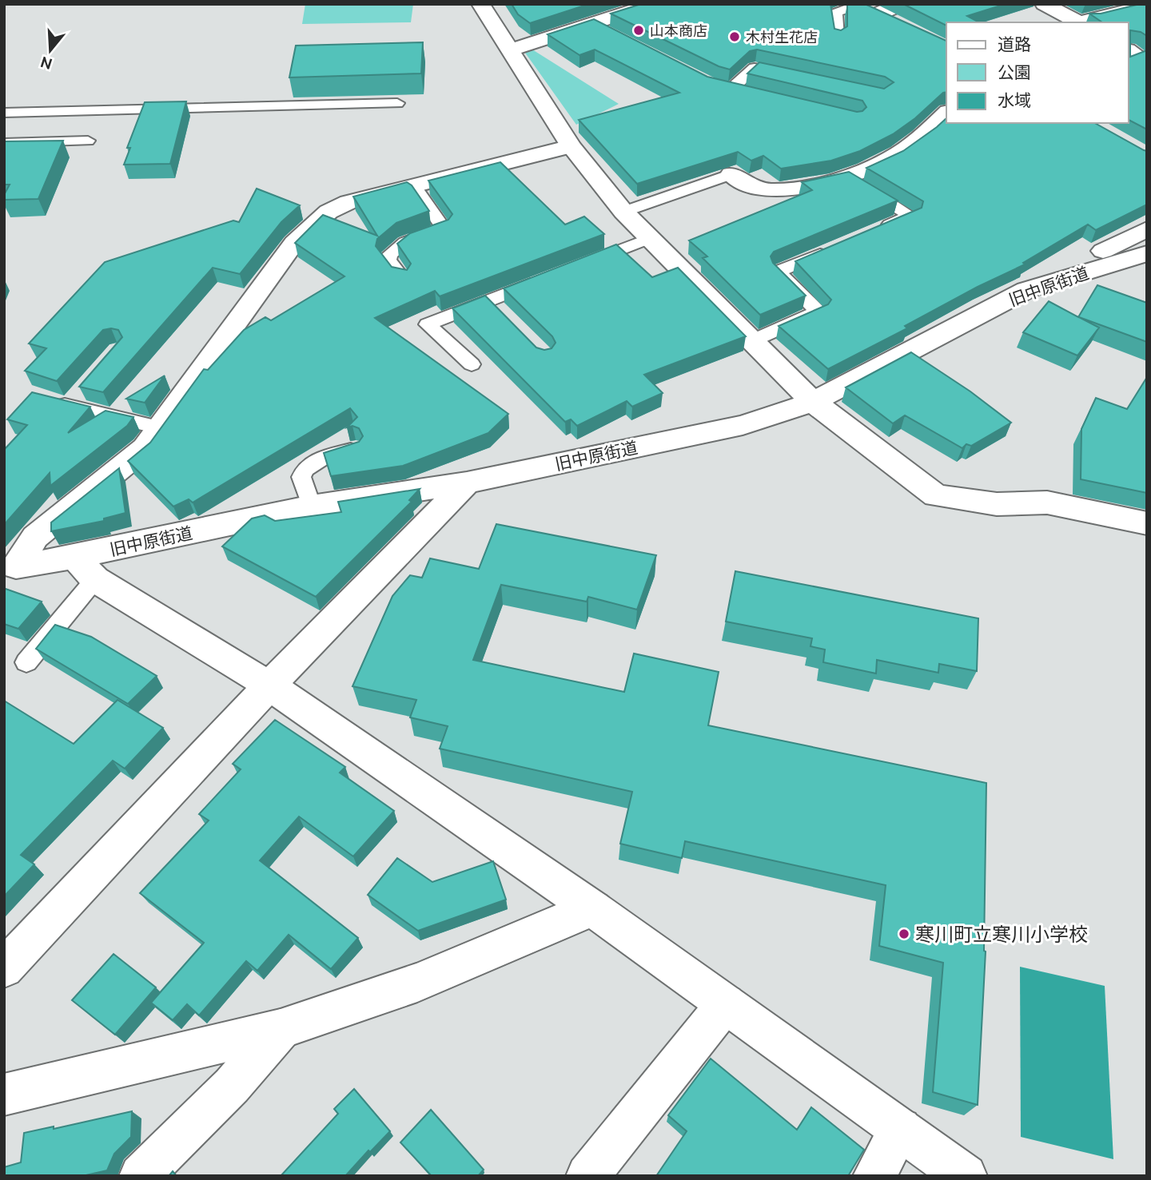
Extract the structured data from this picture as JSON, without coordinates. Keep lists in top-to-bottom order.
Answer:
{
  "streets": {
    "street": ["旧中原街道"]
  },
  "places": ["山本商店", "木村生花店", "寒川町立寒川小学校"],
  "legend": ["道路", "公園", "水域"],
  "north": "bottom"
}
